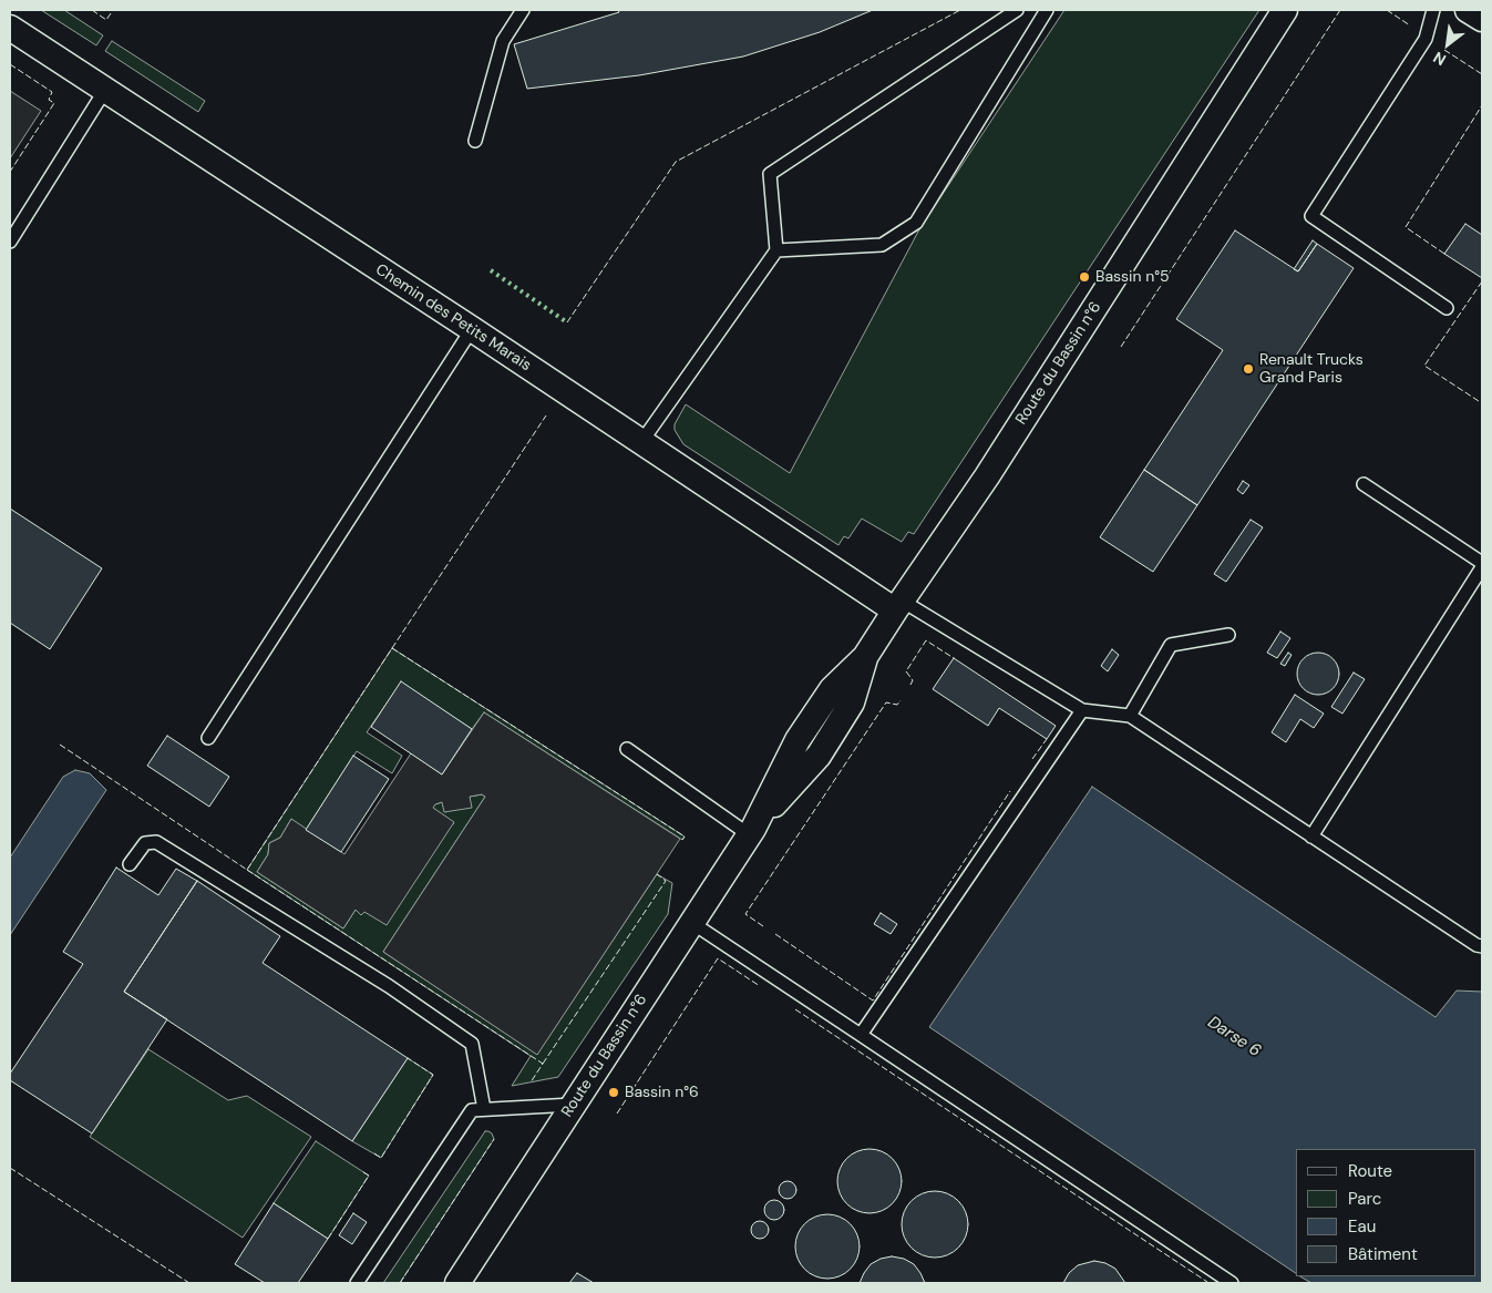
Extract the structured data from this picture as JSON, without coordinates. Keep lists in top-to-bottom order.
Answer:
{
  "streets": {
    "street": ["Chemin des Petits Marais", "Route du Bassin n°6"]
  },
  "crossings": [
    ["Chemin des Petits Marais", "Route du Bassin n°6"]
  ],
  "water": ["Darse 6"],
  "places": ["Bassin n°5", "Renault Trucks Grand Paris", "Bassin n°6"],
  "legend": [
    "Route",
    "Parc",
    "Eau",
    "Bâtiment"
  ],
  "north": "bottom left"
}
